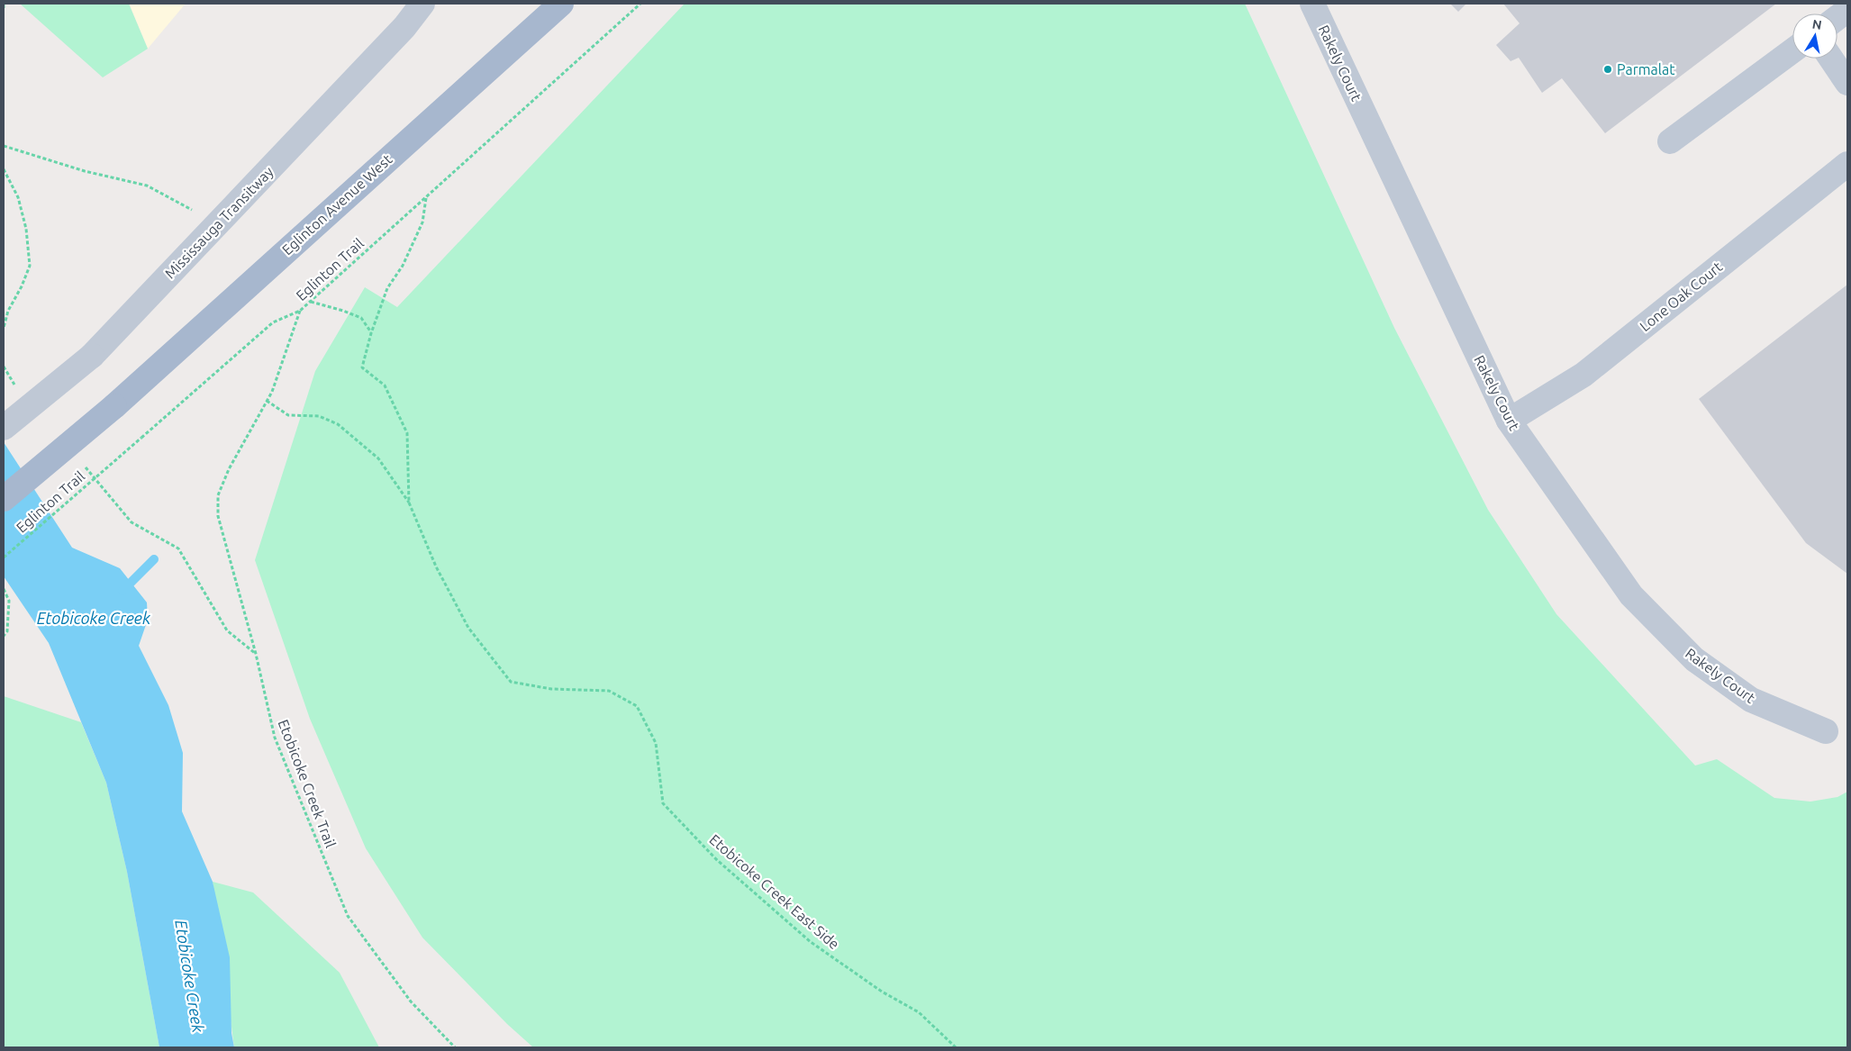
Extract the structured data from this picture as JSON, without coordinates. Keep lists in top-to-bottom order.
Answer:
{
  "streets": {
    "main road": ["Eglinton Avenue West"],
    "street": ["Rakely Court", "Mississauga Transitway", "Lone Oak Court"],
    "path": ["Eglinton Trail", "Etobicoke Creek Trail", "Etobicoke Creek East Side"]
  },
  "crossings": [
    ["Rakely Court", "Lone Oak Court"],
    ["Eglinton Trail", "Etobicoke Creek Trail"],
    ["Eglinton Trail", "Etobicoke Creek East Side"]
  ],
  "water": ["Etobicoke Creek"],
  "places": ["Parmalat"],
  "north": "top"
}
